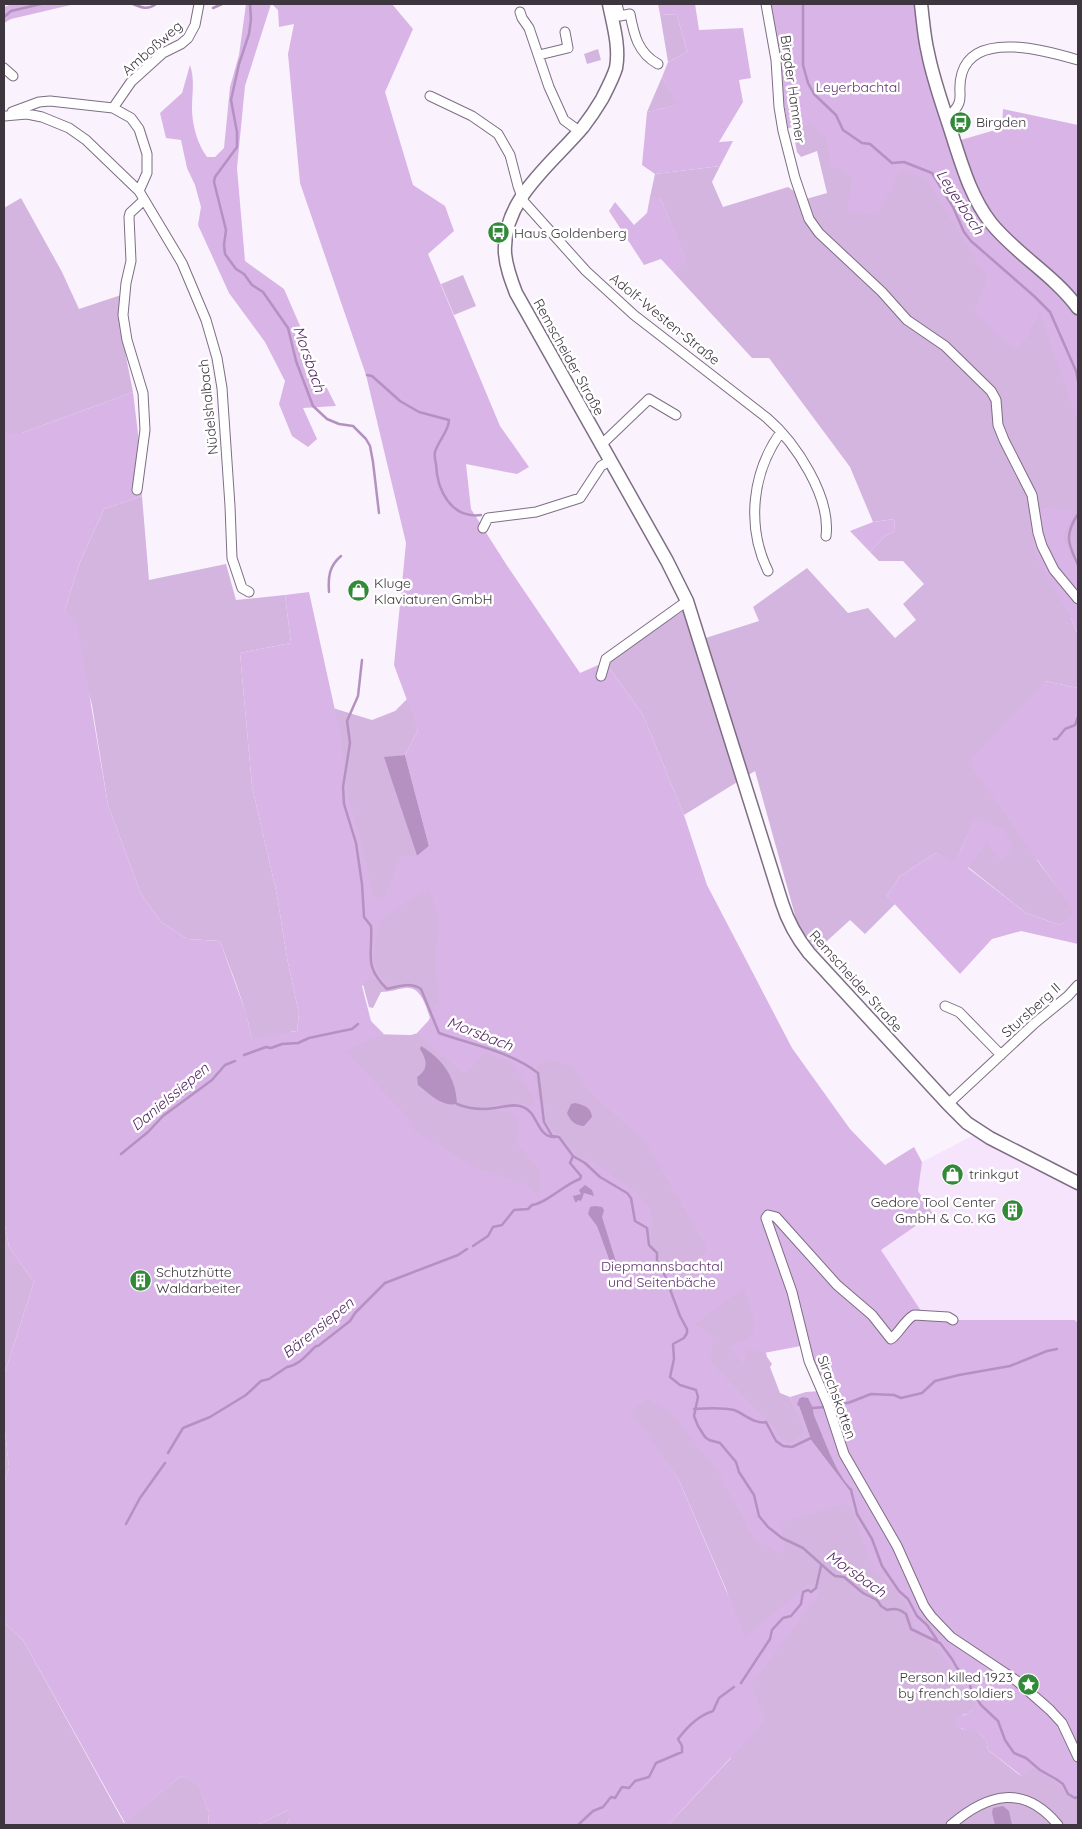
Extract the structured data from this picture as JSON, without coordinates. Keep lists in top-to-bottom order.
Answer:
{
  "streets": {
    "main road": ["Remscheider Straße"],
    "street": [
      "Amboßweg",
      "Birgder Hammer",
      "Adolf-Westen-Straße",
      "Nüdelshalbach",
      "Stursberg II",
      "Sirachskotten"
    ]
  },
  "crossings": [
    ["Adolf-Westen-Straße", "Remscheider Straße"],
    ["Remscheider Straße", "Stursberg II"]
  ],
  "water": [
    "Leyerbach",
    "Morsbach",
    "Danielssiepen",
    "Bärensiepen"
  ],
  "parks": ["Leyerbachtal", "Diepmannsbachtal und Seitenbäche"],
  "places": {
    "bus stop": ["Birgden", "Haus Goldenberg"],
    "shop": ["Kluge Klaviaturen GmbH", "trinkgut"],
    "building": ["Gedore Tool Center GmbH & Co. KG", "Schutzhütte Waldarbeiter"],
    "place": ["Person killed 1923 by french soldiers"]
  }
}
